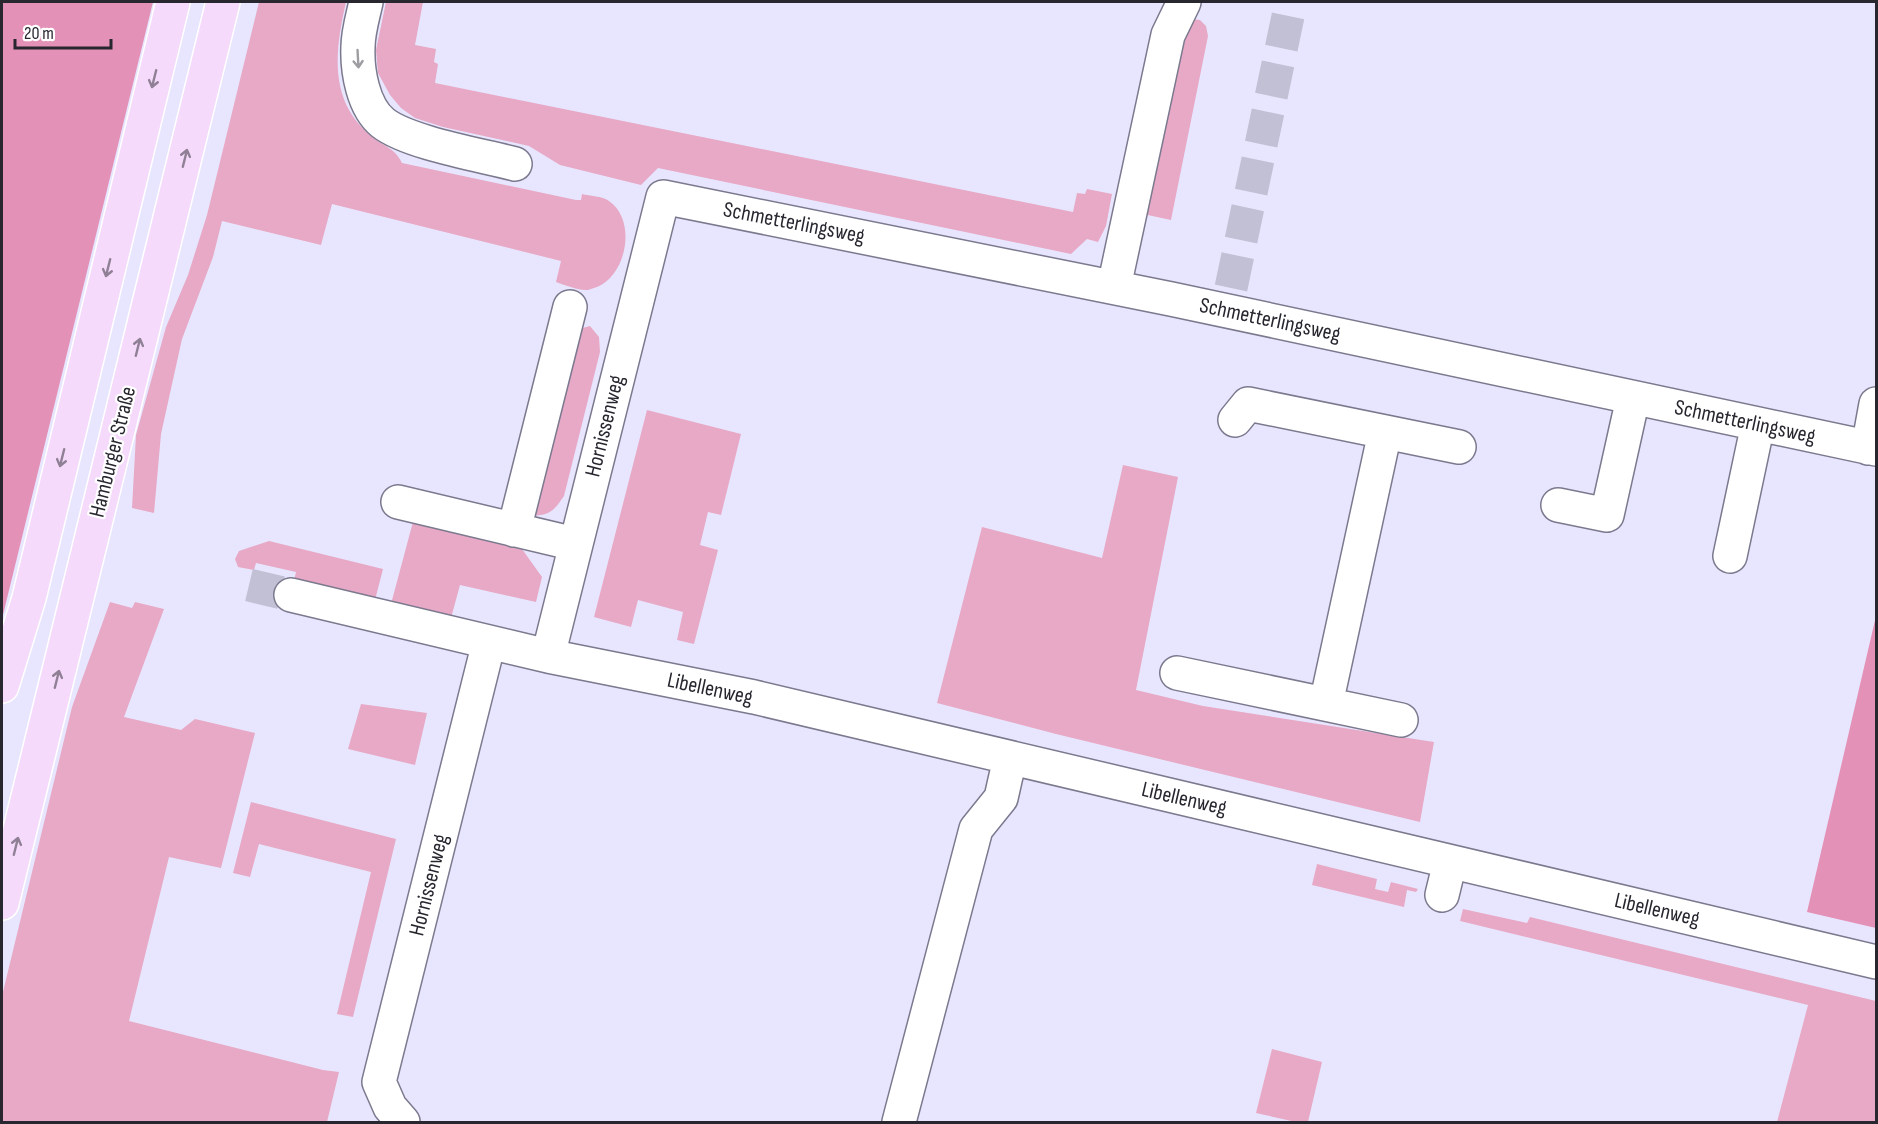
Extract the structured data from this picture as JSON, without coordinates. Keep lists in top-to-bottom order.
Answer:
{
  "streets": {
    "main road": ["Hamburger Straße"],
    "street": ["Schmetterlingsweg", "Hornissenweg", "Libellenweg"]
  },
  "crossings": [
    ["Schmetterlingsweg", "Hornissenweg"],
    ["Hornissenweg", "Libellenweg"]
  ],
  "scale_bar": "20 m"
}
